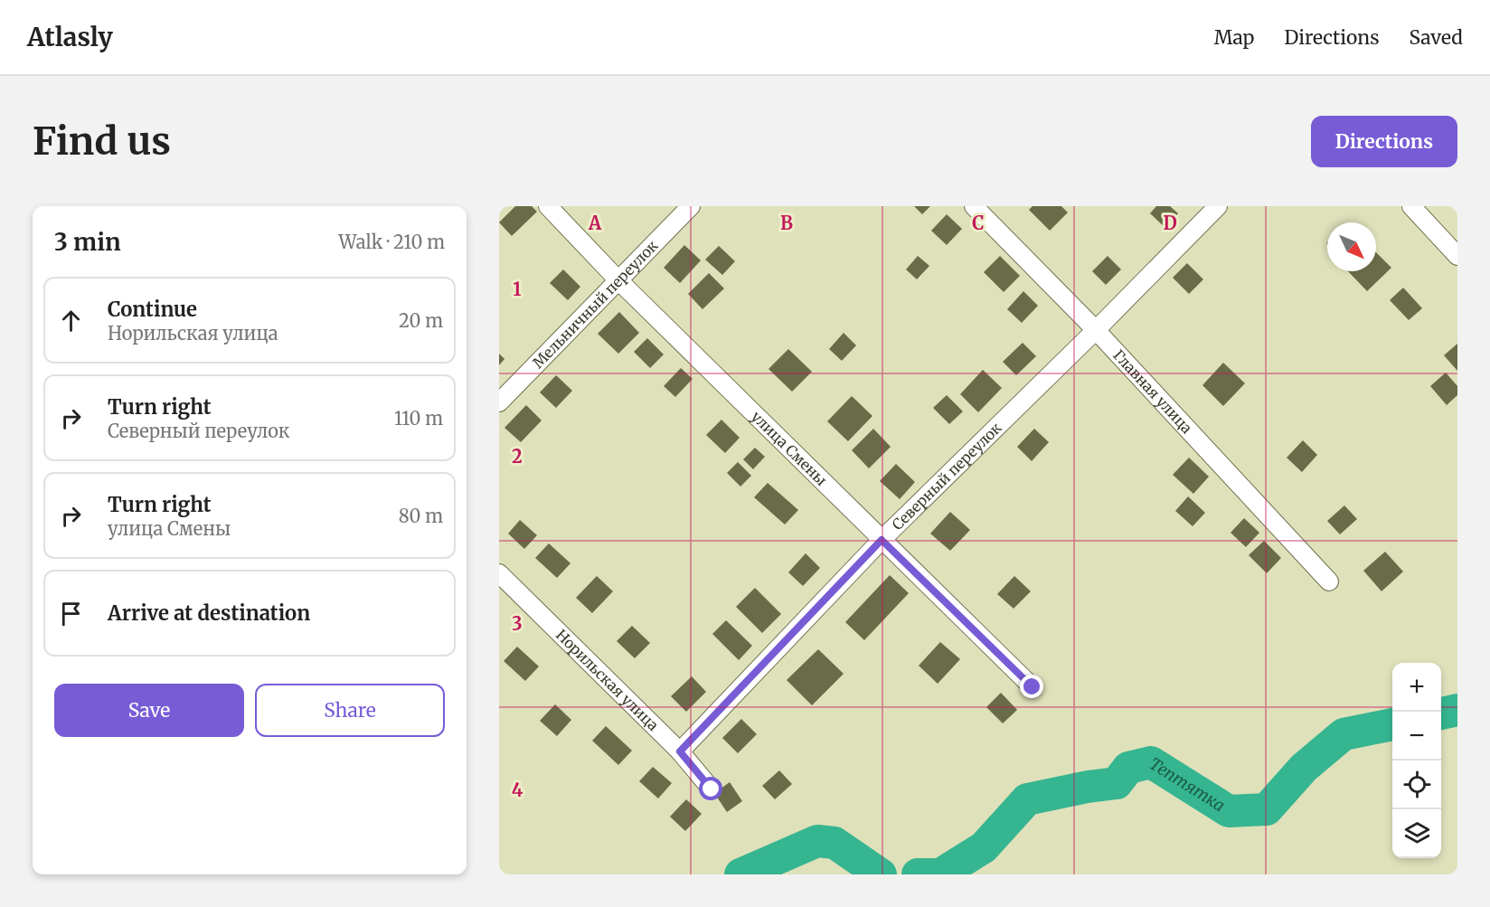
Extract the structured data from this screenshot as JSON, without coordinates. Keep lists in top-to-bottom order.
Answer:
{
  "streets": {
    "street": [
      "Мельничный переулок",
      "Главная улица",
      "улица Смены",
      "Северный переулок",
      "Норильская улица"
    ]
  },
  "crossings": [
    ["Мельничный переулок", "улица Смены"],
    ["Главная улица", "Северный переулок"],
    ["улица Смены", "Северный переулок"],
    ["Северный переулок", "Норильская улица"]
  ],
  "water": ["Тептятка"],
  "north": "bottom right",
  "page": {
    "header": "Atlasly",
    "nav": ["Map", "Directions", "Saved"],
    "buttons": [
      "Directions",
      ["Save", "Share"]
    ],
    "title": "Find us",
    "heading": ["3 min", "Walk · 210 m"],
    "list": [
      ["Continue", "Норильская улица", "20 m"],
      ["Turn right", "Северный переулок", "110 m"],
      ["Turn right", "улица Смены", "80 m"],
      "Arrive at destination"
    ],
    "map_buttons": ["+", "−"]
  },
  "grid": {
    "columns": [
      "A",
      "B",
      "C",
      "D"
    ],
    "rows": [
      "1",
      "2",
      "3",
      "4"
    ]
  }
}
